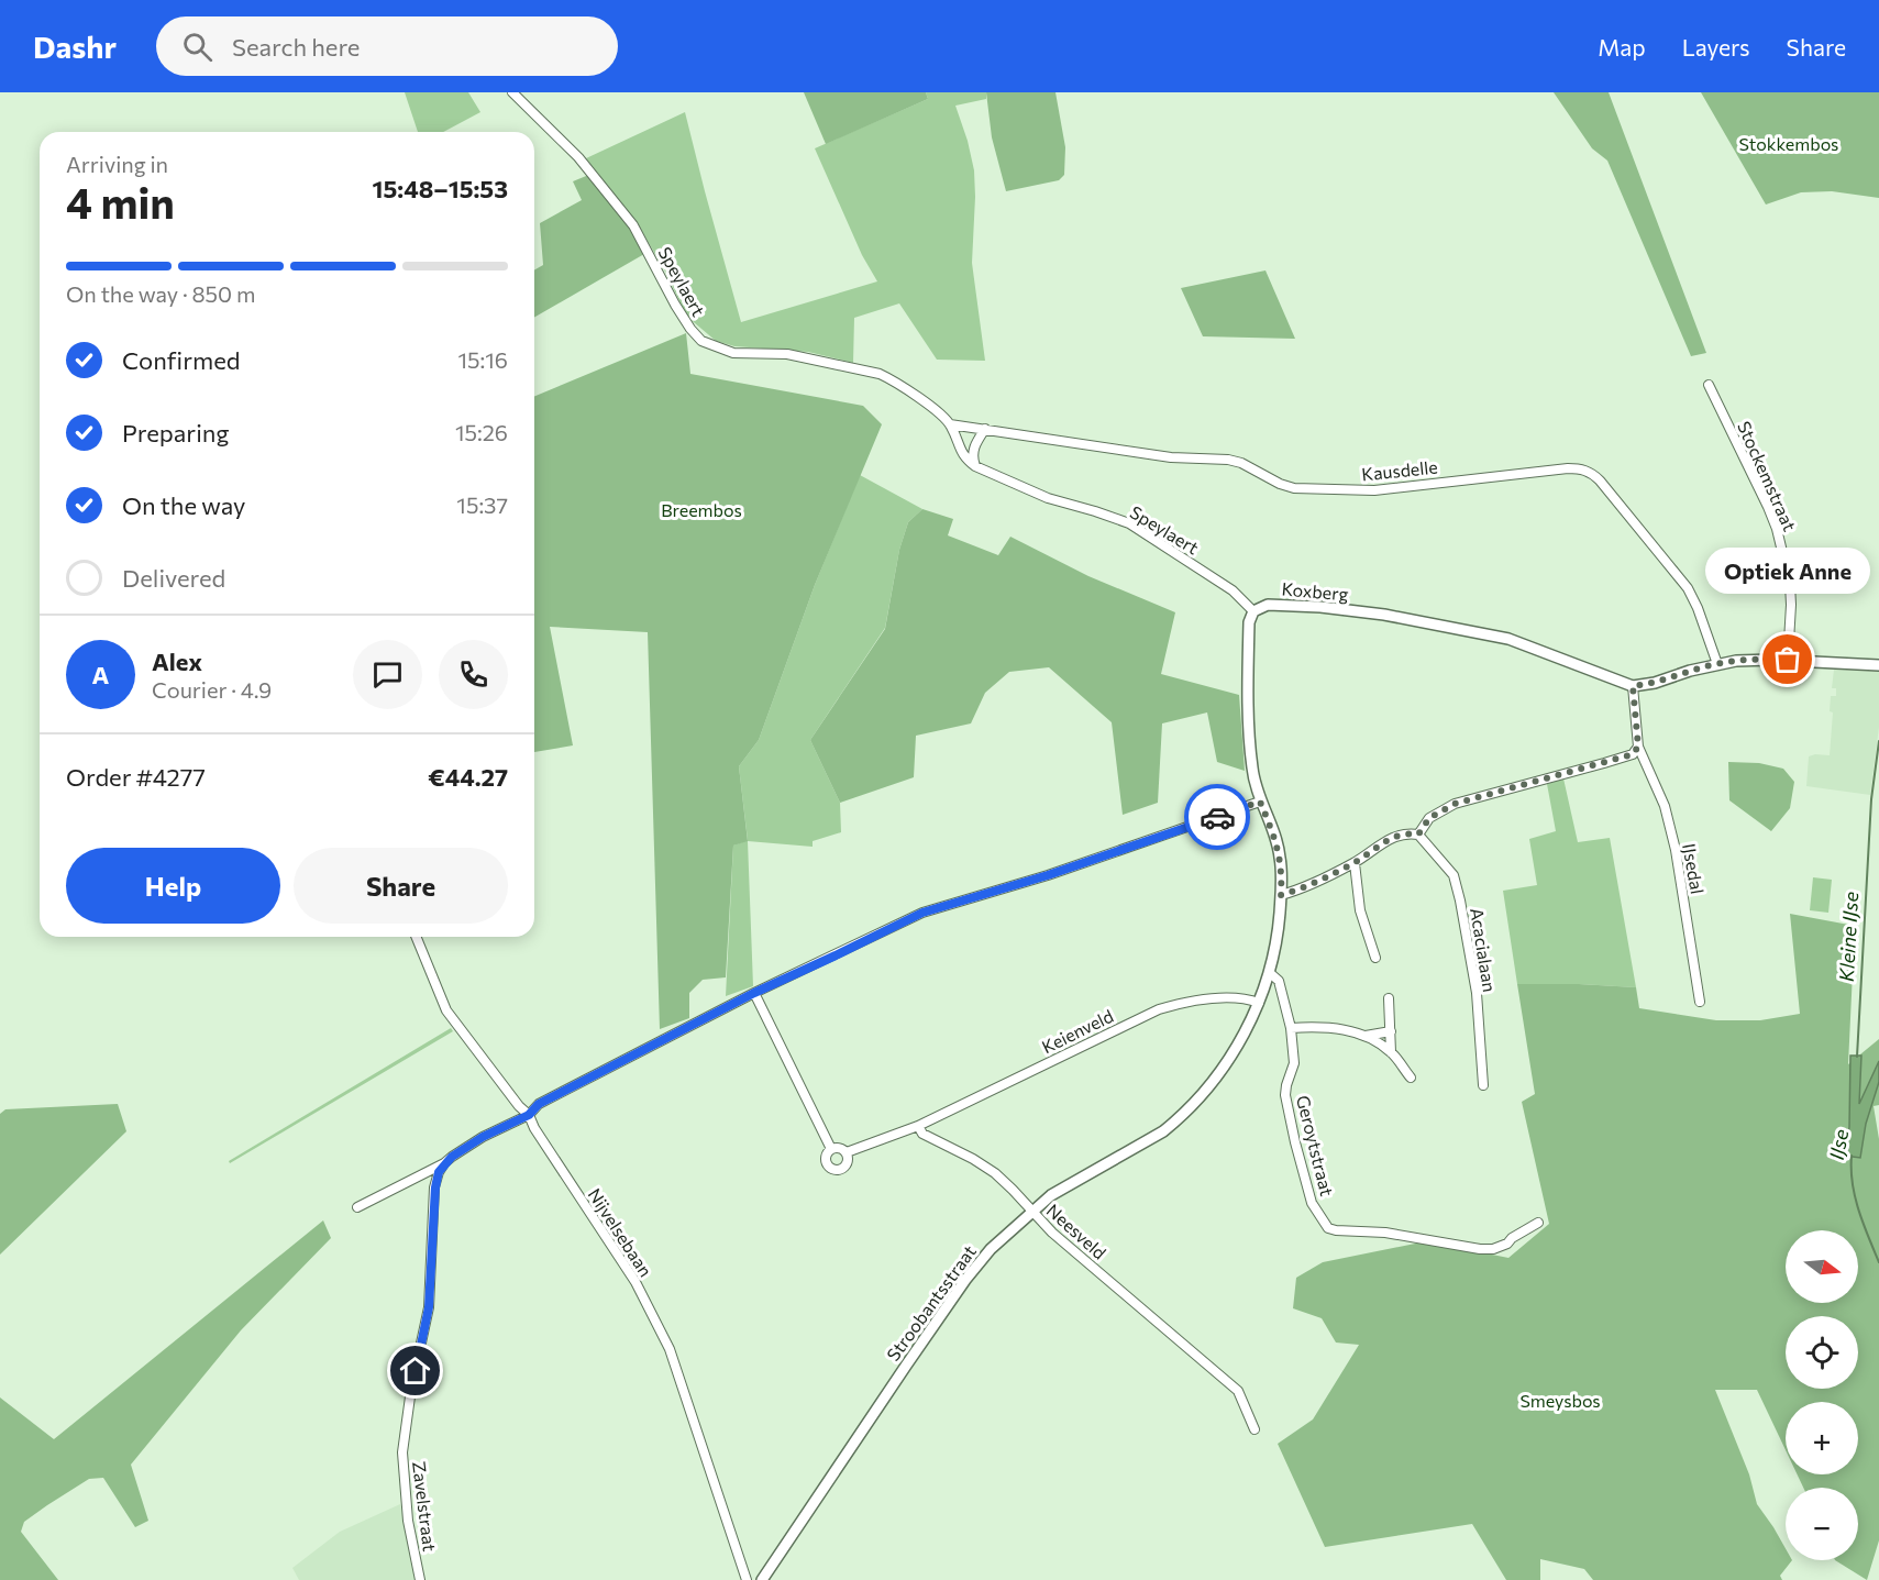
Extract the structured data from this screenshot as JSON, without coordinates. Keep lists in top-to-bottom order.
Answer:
{
  "streets": {
    "street": [
      "Speylaert",
      "Kausdelle",
      "Stockemstraat",
      "Koxberg",
      "IJsedal",
      "Acacialaan",
      "Keienveld",
      "Geroytstraat",
      "Neesveld",
      "Nijvelsebaan",
      "Stroobantsstraat",
      "Zavelstraat"
    ]
  },
  "crossings": [
    ["Speylaert", "Koxberg"],
    ["Kausdelle", "Koxberg"],
    ["Stockemstraat", "Koxberg"],
    ["Koxberg", "IJsedal"],
    ["Keienveld", "Neesveld"],
    ["Keienveld", "Stroobantsstraat"],
    ["Geroytstraat", "Stroobantsstraat"],
    ["Neesveld", "Stroobantsstraat"]
  ],
  "water": ["Kleine IJse", "IJse"],
  "parks": ["Stokkembos", "Breembos", "Smeysbos"],
  "places": ["Optiek Anne"],
  "north": "right",
  "page": {
    "header": "Dashr",
    "search": "Search here",
    "nav": ["Map", "Layers", "Share"],
    "heading": ["4 min", "Arriving in", "15:48–15:53"],
    "panel": [
      "Alex",
      "Courier · 4.9",
      "Order #4277",
      "€44.27"
    ],
    "bar": "On the way · 850 m",
    "list": [
      ["Confirmed", "15:16"],
      ["Preparing", "15:26"],
      ["On the way", "15:37"],
      "Delivered"
    ],
    "bubble": "Optiek Anne",
    "round": "A",
    "buttons": ["Help", "Share"],
    "map_buttons": ["+", "−"]
  }
}
